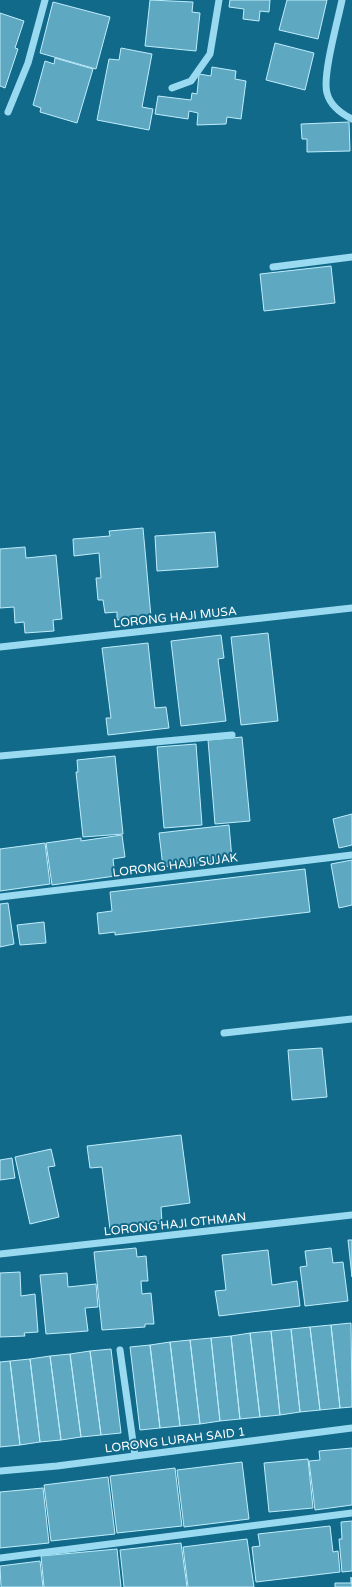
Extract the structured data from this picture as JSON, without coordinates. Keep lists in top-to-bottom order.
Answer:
{
  "streets": {
    "street": [
      "LORONG HAJI MUSA",
      "LORONG HAJI SUJAK",
      "LORONG HAJI OTHMAN",
      "LORONG LURAH SAID 1"
    ]
  }
}
